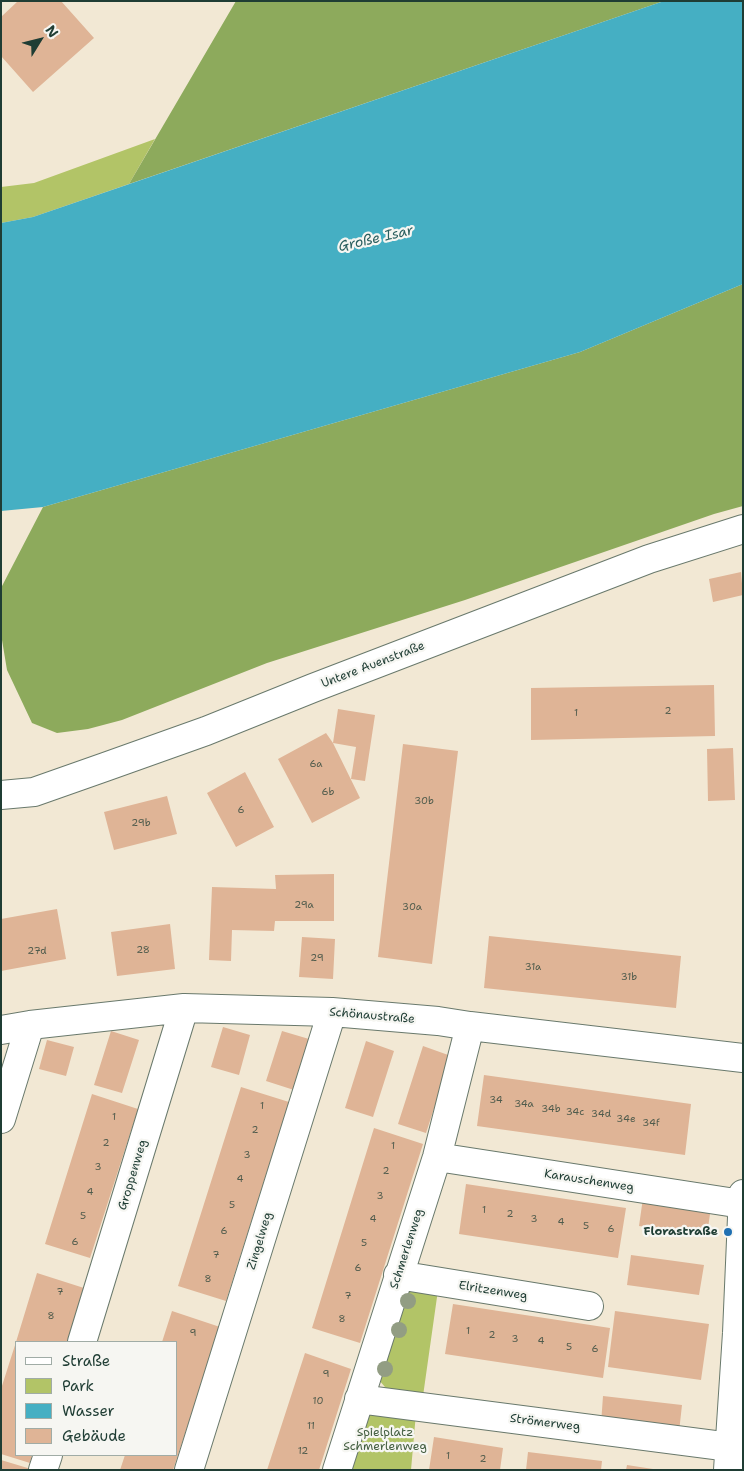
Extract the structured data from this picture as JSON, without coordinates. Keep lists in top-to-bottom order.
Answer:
{
  "streets": {
    "street": [
      "Untere Auenstraße",
      "Schönaustraße",
      "Groppenweg",
      "Karauschenweg",
      "Zingelweg",
      "Schmerlenweg",
      "Elritzenweg",
      "Strömerweg"
    ]
  },
  "crossings": [
    ["Schönaustraße", "Groppenweg"],
    ["Schönaustraße", "Zingelweg"],
    ["Schönaustraße", "Schmerlenweg"],
    ["Karauschenweg", "Schmerlenweg"],
    ["Schmerlenweg", "Elritzenweg"],
    ["Schmerlenweg", "Strömerweg"]
  ],
  "water": ["Große Isar"],
  "parks": ["Spielplatz Schmerlenweg"],
  "places": ["Florastraße"],
  "house_numbers": [
    "2",
    "1",
    "6a",
    "6b",
    "30b",
    "6",
    "29b",
    "29a",
    "30a",
    "28",
    "27d",
    "29",
    "31a",
    "31b",
    "34",
    "34a",
    "1",
    "34b",
    "34c",
    "34d",
    "1",
    "34e",
    "34f",
    "2",
    "2",
    "1",
    "3",
    "3",
    "2",
    "4",
    "4",
    "3",
    "5",
    "1",
    "2",
    "5",
    "4",
    "3",
    "4",
    "5",
    "6",
    "6",
    "6",
    "5",
    "7",
    "6",
    "8",
    "7",
    "7",
    "8",
    "8",
    "1",
    "9",
    "2",
    "3",
    "4",
    "5",
    "6",
    "9",
    "10",
    "11",
    "12",
    "1",
    "2"
  ],
  "legend": [
    "Straße",
    "Park",
    "Wasser",
    "Gebäude"
  ],
  "north": "top right"
}
